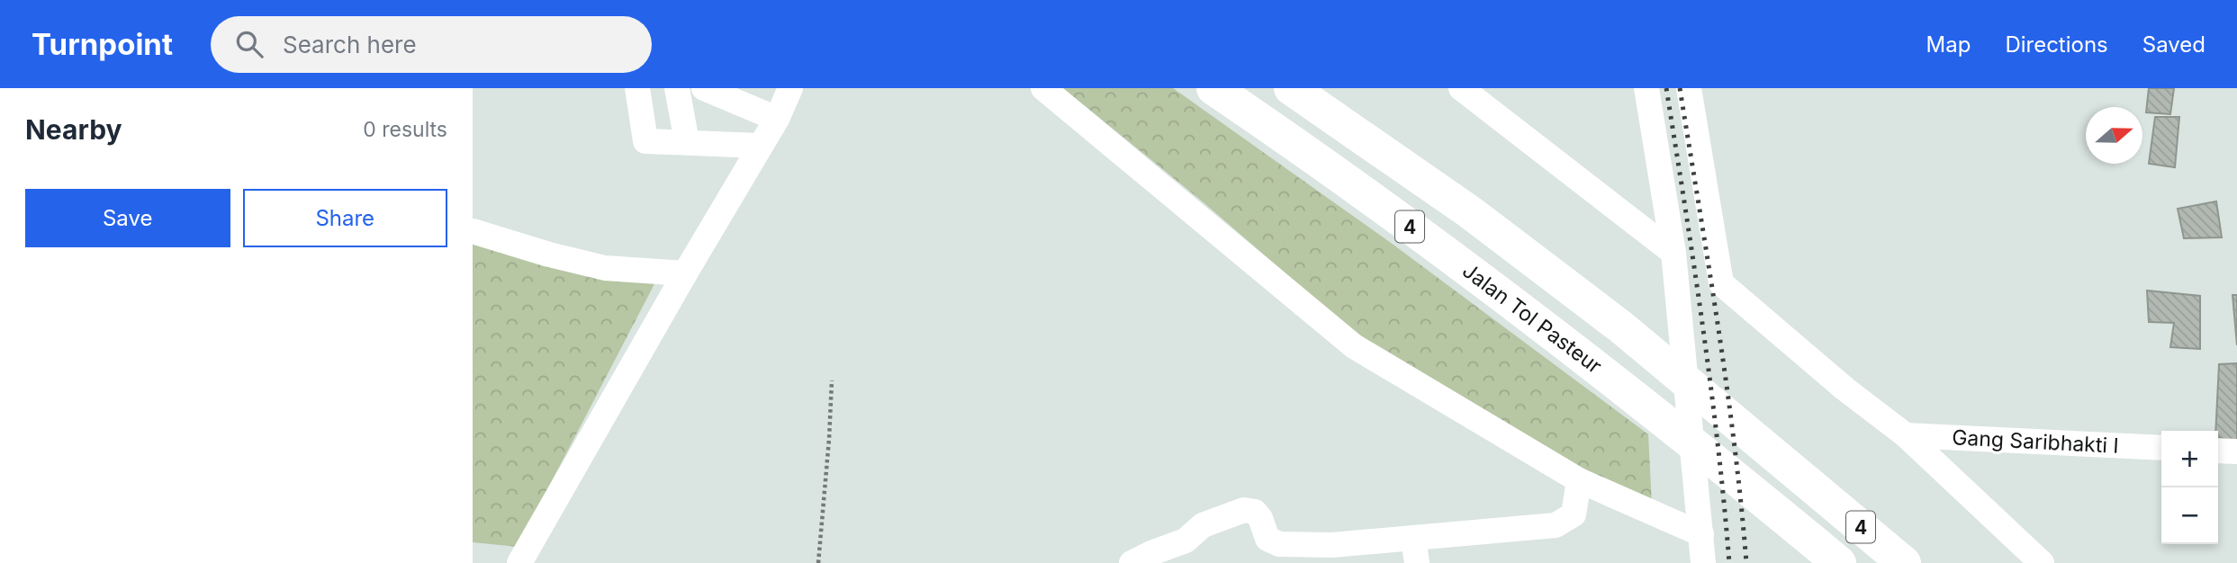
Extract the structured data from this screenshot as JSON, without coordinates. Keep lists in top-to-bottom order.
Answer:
{
  "streets": {
    "highway": ["4", "Jalan Tol Pasteur"],
    "street": ["Gang Saribhakti I"]
  },
  "north": "right",
  "page": {
    "header": "Turnpoint",
    "search": "Search here",
    "nav": ["Map", "Directions", "Saved"],
    "heading": ["Nearby", "0 results"],
    "buttons": ["Save", "Share"],
    "map_buttons": ["+", "−"]
  }
}
